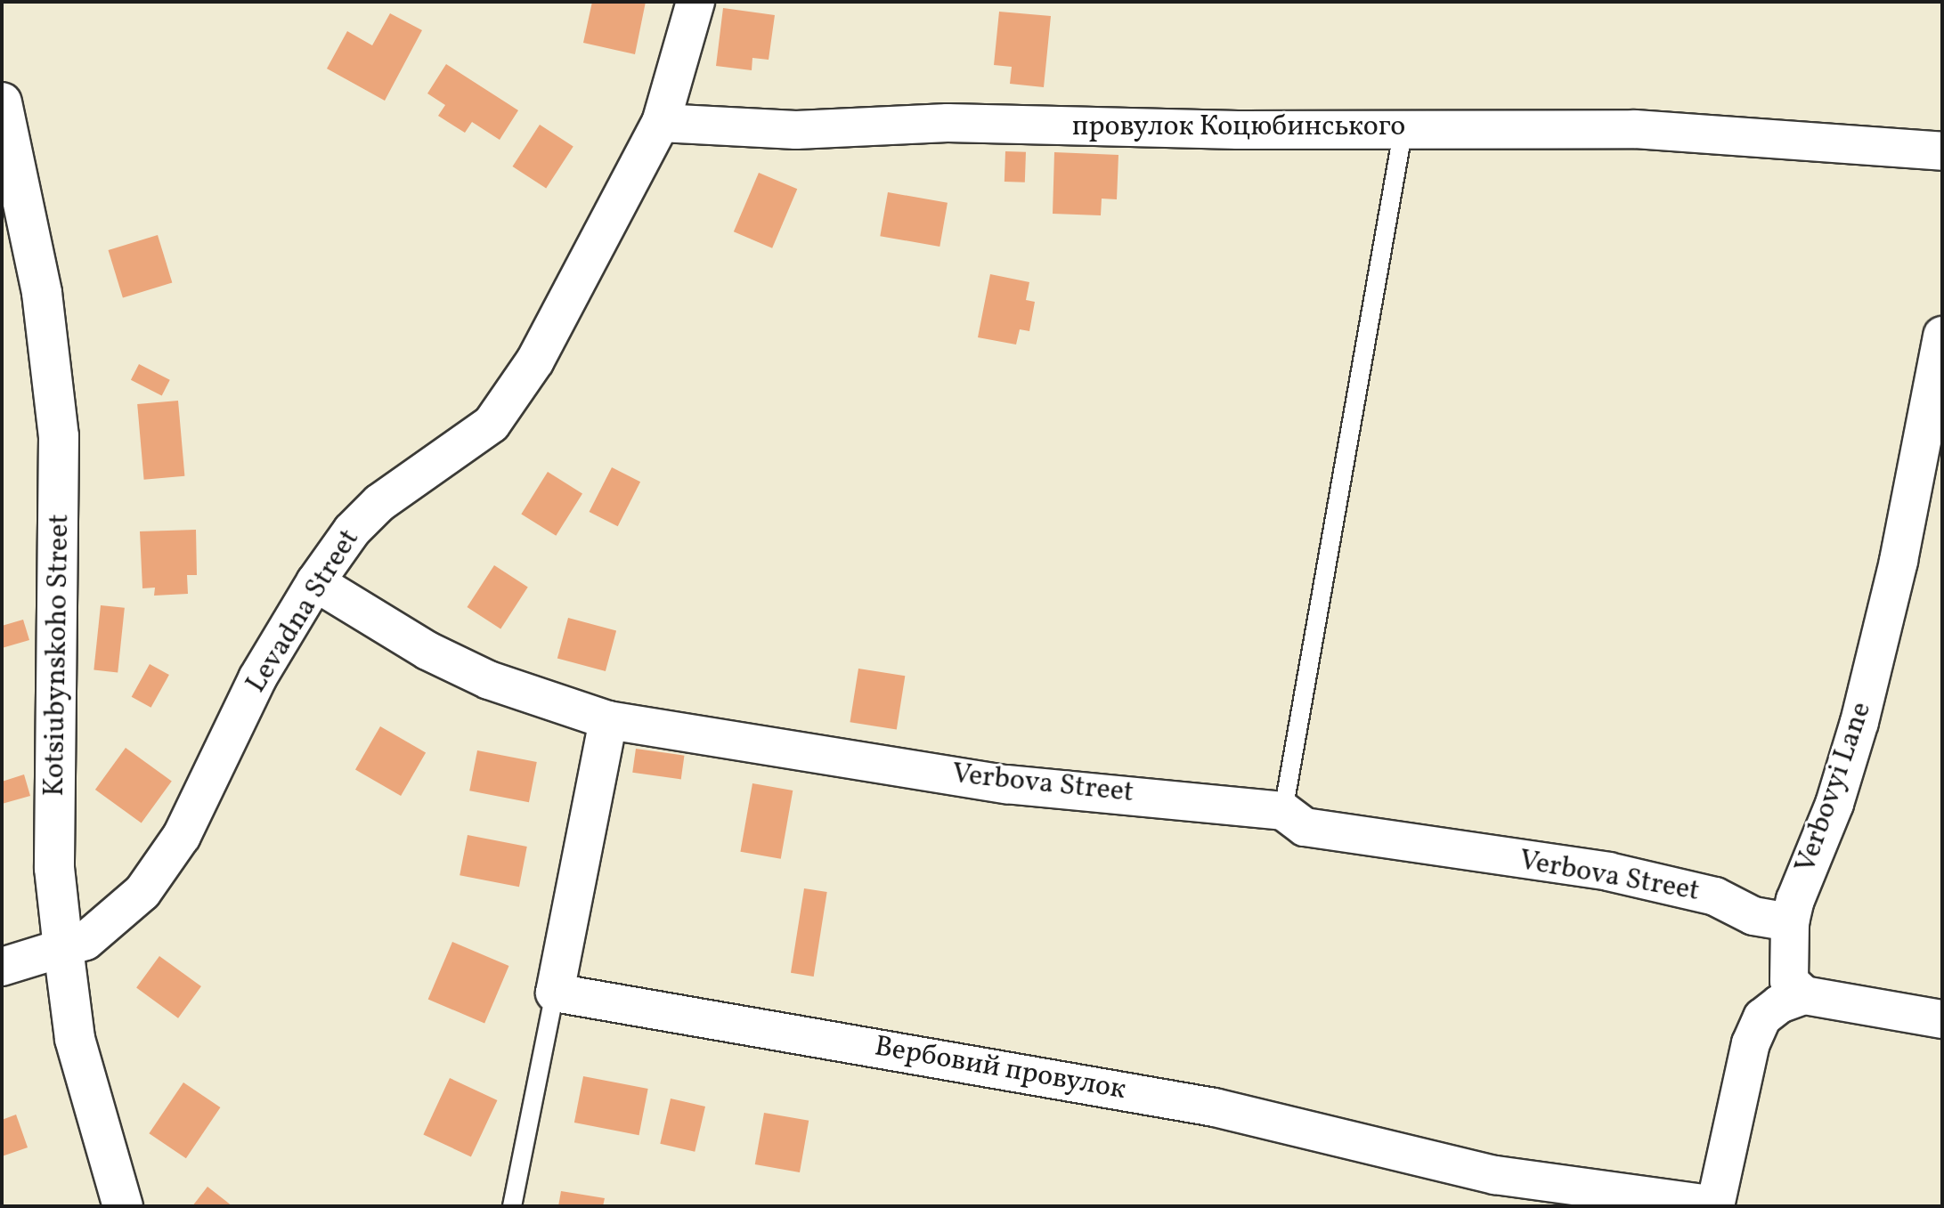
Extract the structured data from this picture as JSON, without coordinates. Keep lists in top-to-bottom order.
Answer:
{
  "streets": {
    "street": [
      "провулок Коцюбинського",
      "Levadna Street",
      "Kotsiubynskoho Street",
      "Verbova Street",
      "Verbovyi Lane",
      "Вербовий провулок"
    ]
  },
  "crossings": [
    ["провулок Коцюбинського", "Levadna Street"],
    ["Levadna Street", "Kotsiubynskoho Street"],
    ["Levadna Street", "Verbova Street"],
    ["Verbova Street", "Verbovyi Lane"]
  ]
}
